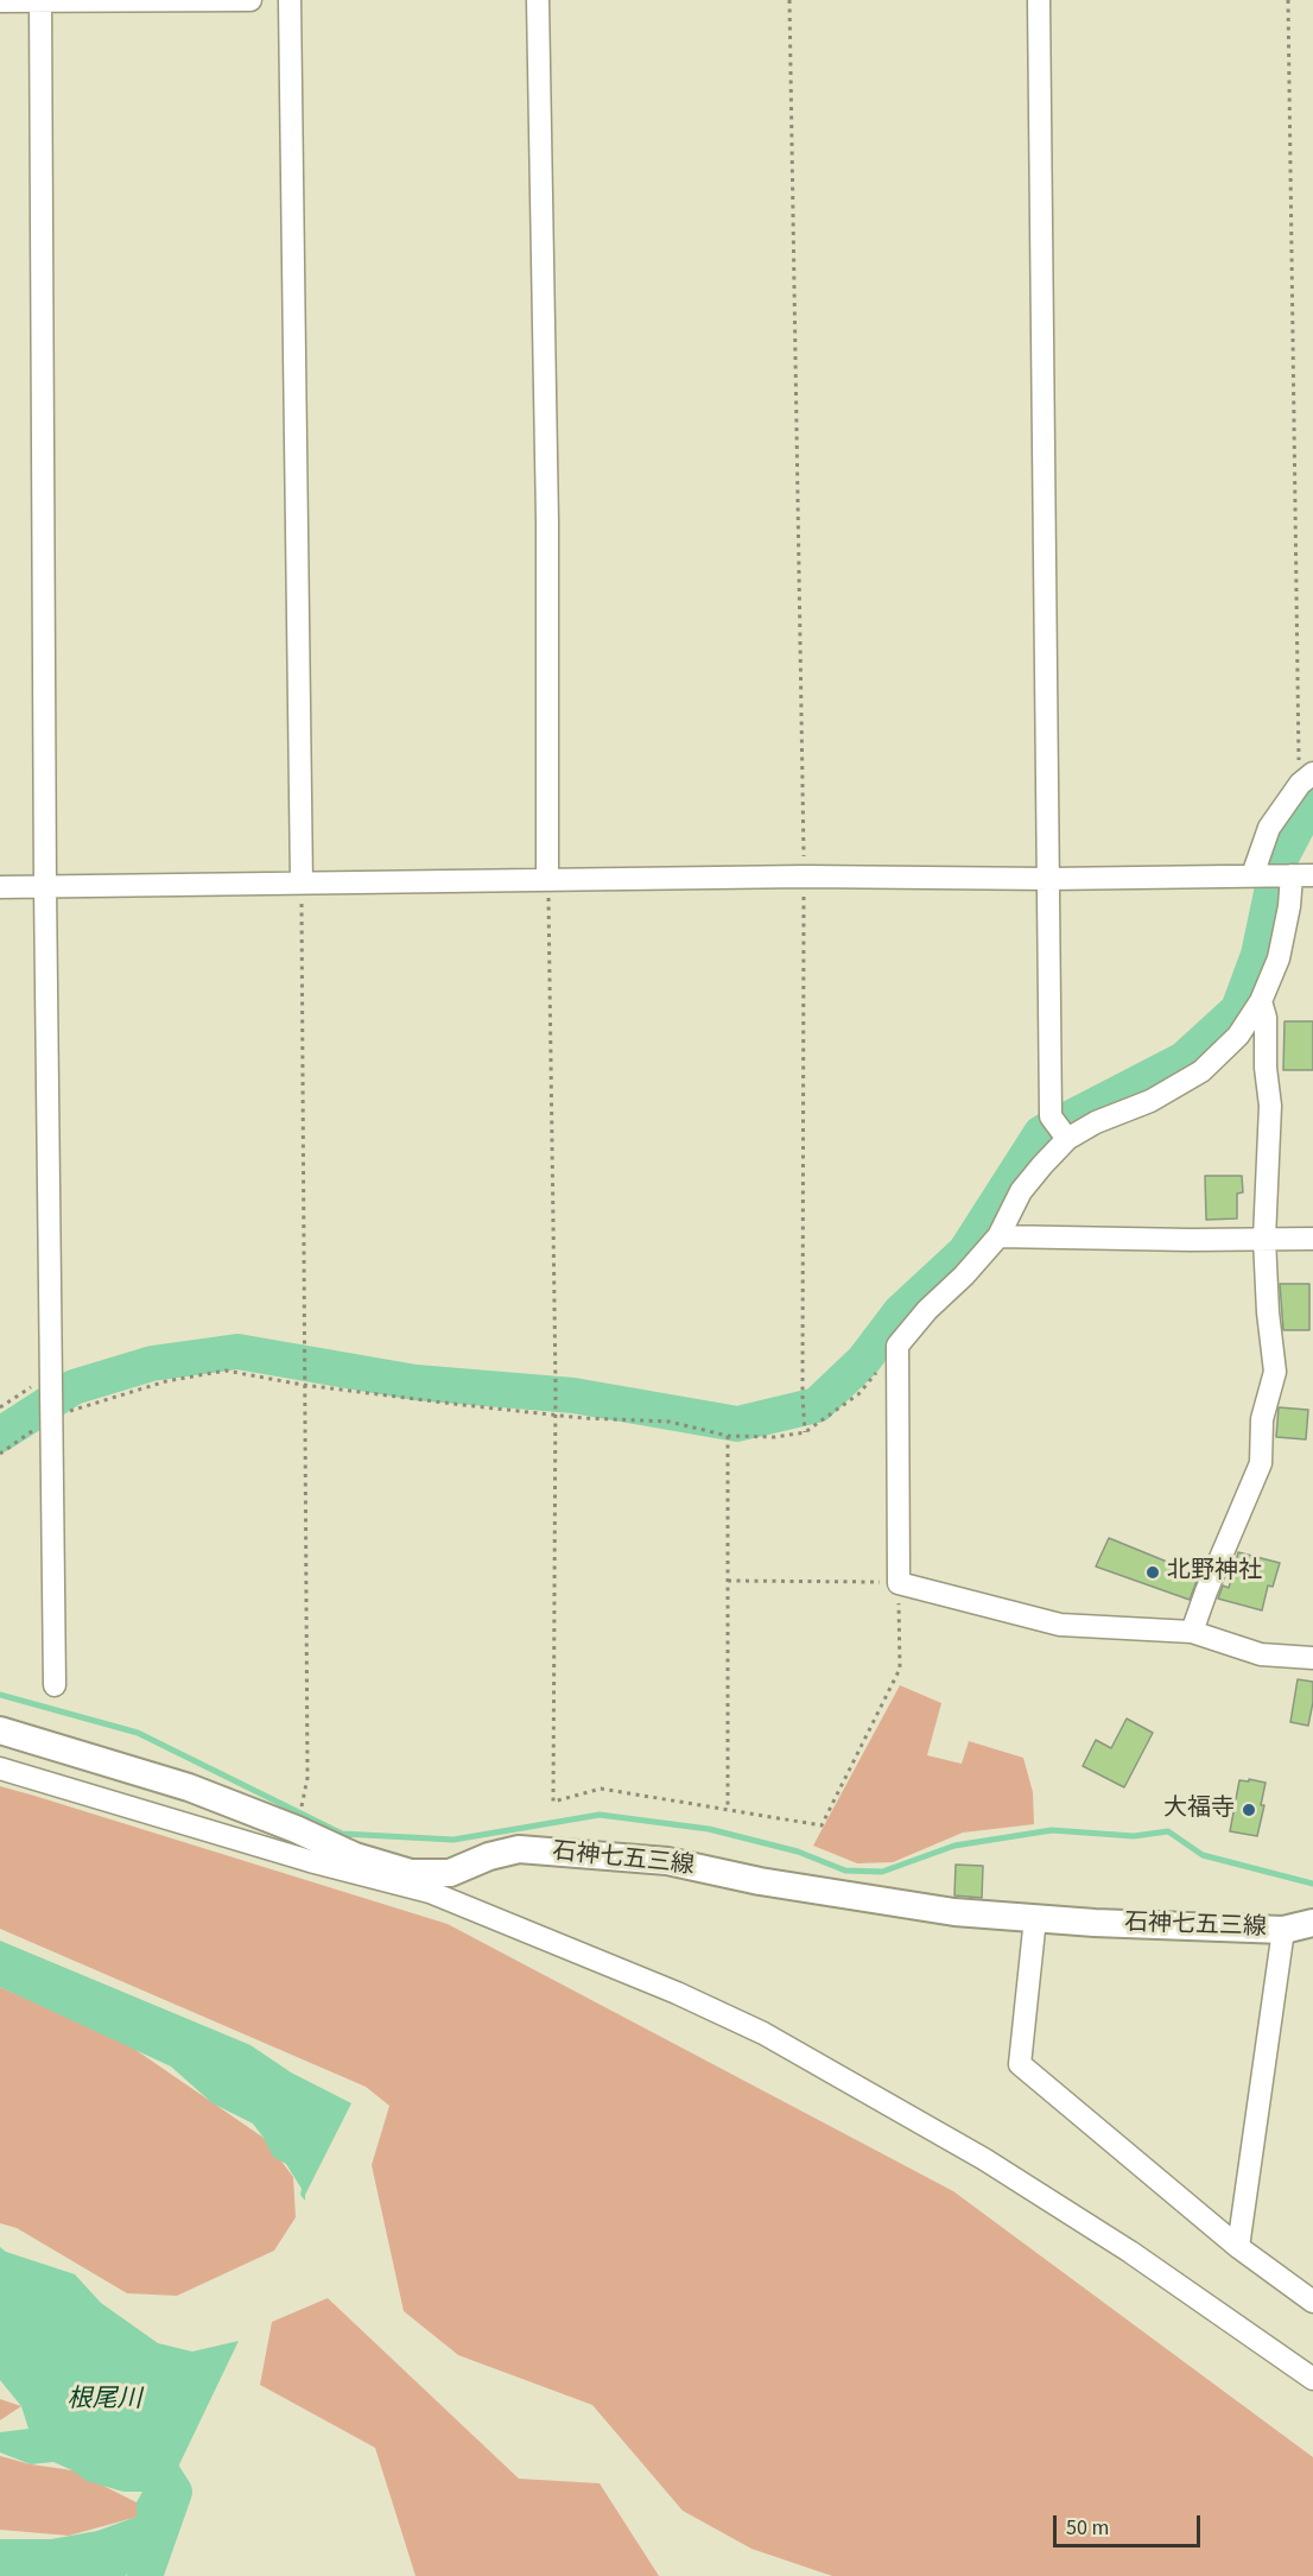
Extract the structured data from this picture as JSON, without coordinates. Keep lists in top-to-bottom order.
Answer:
{
  "streets": {
    "main road": ["石神七五三線"]
  },
  "water": ["根尾川"],
  "places": ["北野神社", "大福寺"],
  "scale_bar": "50 m"
}
